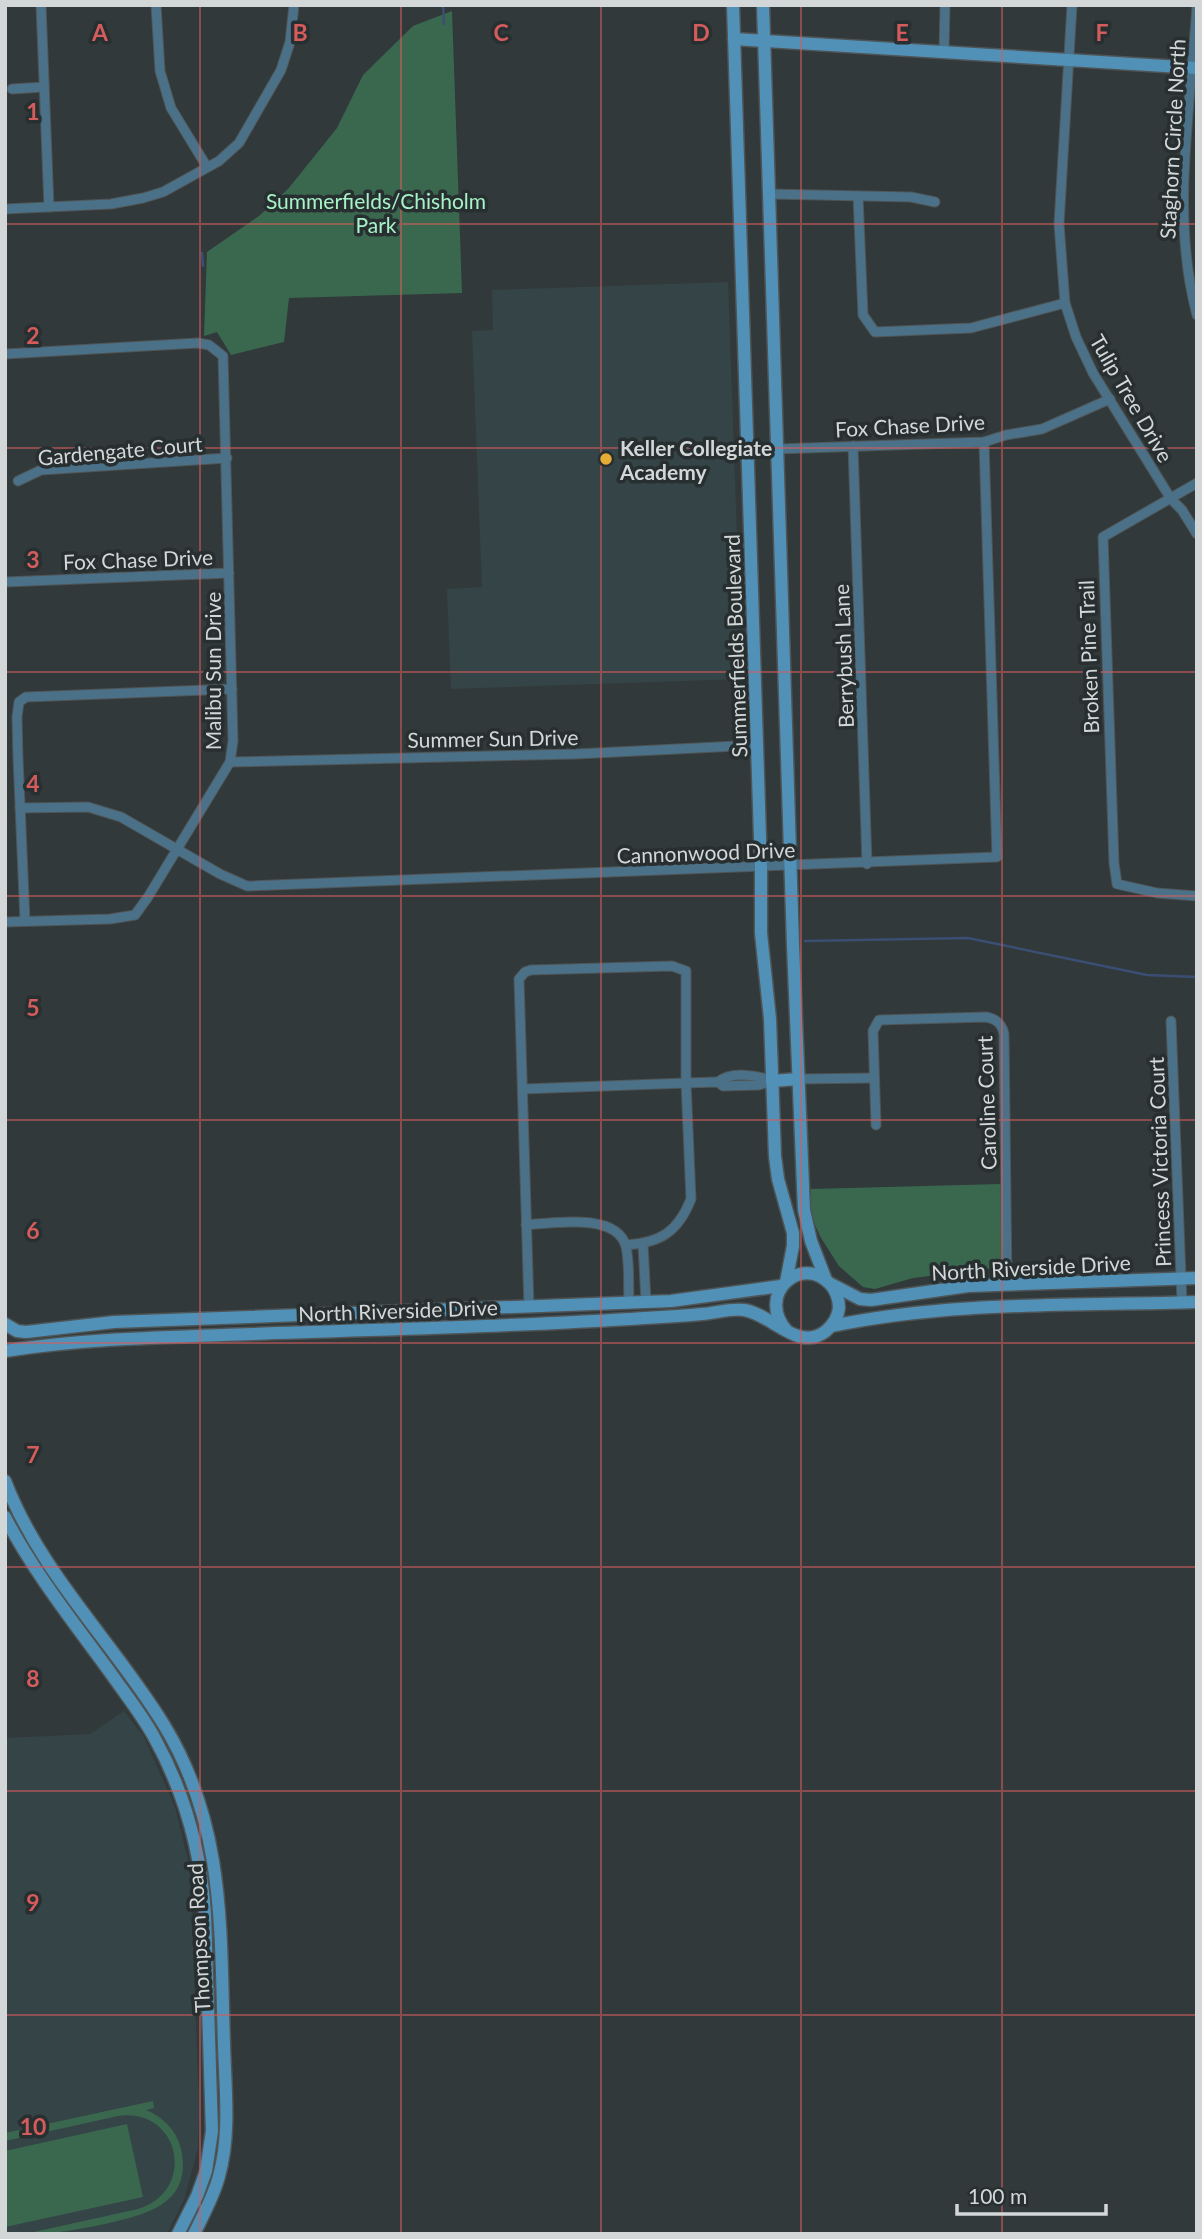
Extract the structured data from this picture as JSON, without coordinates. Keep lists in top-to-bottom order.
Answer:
{
  "streets": {
    "street": [
      "Staghorn Circle North",
      "Tulip Tree Drive",
      "Fox Chase Drive",
      "Gardengate Court",
      "Summerfields Boulevard",
      "Berrybush Lane",
      "Broken Pine Trail",
      "Malibu Sun Drive",
      "Summer Sun Drive",
      "Cannonwood Drive",
      "Caroline Court",
      "Princess Victoria Court",
      "North Riverside Drive",
      "Thompson Road"
    ]
  },
  "crossings": [
    ["Tulip Tree Drive", "Fox Chase Drive"],
    ["Tulip Tree Drive", "Broken Pine Trail"],
    ["Fox Chase Drive", "Summerfields Boulevard"],
    ["Fox Chase Drive", "Berrybush Lane"],
    ["Fox Chase Drive", "Malibu Sun Drive"],
    ["Fox Chase Drive", "Cannonwood Drive"],
    ["Gardengate Court", "Malibu Sun Drive"],
    ["Summerfields Boulevard", "Summer Sun Drive"],
    ["Summerfields Boulevard", "Cannonwood Drive"],
    ["Summerfields Boulevard", "North Riverside Drive"],
    ["Berrybush Lane", "Cannonwood Drive"],
    ["Malibu Sun Drive", "Summer Sun Drive"],
    ["Malibu Sun Drive", "Cannonwood Drive"],
    ["Caroline Court", "North Riverside Drive"],
    ["Princess Victoria Court", "North Riverside Drive"]
  ],
  "parks": ["Summerfields/Chisholm Park"],
  "places": ["Keller Collegiate Academy"],
  "scale_bar": "100 m",
  "grid": {
    "columns": [
      "A",
      "B",
      "C",
      "D",
      "E",
      "F"
    ],
    "rows": [
      "1",
      "2",
      "3",
      "4",
      "5",
      "6",
      "7",
      "8",
      "9",
      "10"
    ]
  }
}
